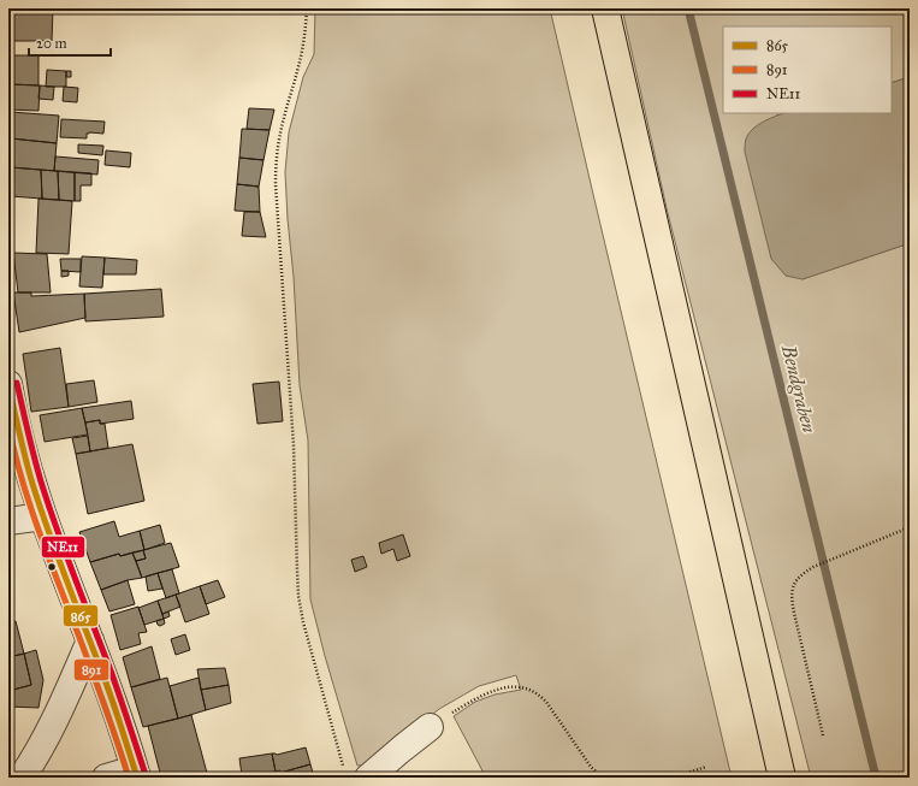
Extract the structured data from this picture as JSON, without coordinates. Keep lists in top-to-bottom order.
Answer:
{
  "water": ["Bendgraben"],
  "lines": ["transit line NE11", "transit line 865", "transit line 891"],
  "legend": ["865", "891", "NE11"],
  "scale_bar": "20 m"
}
